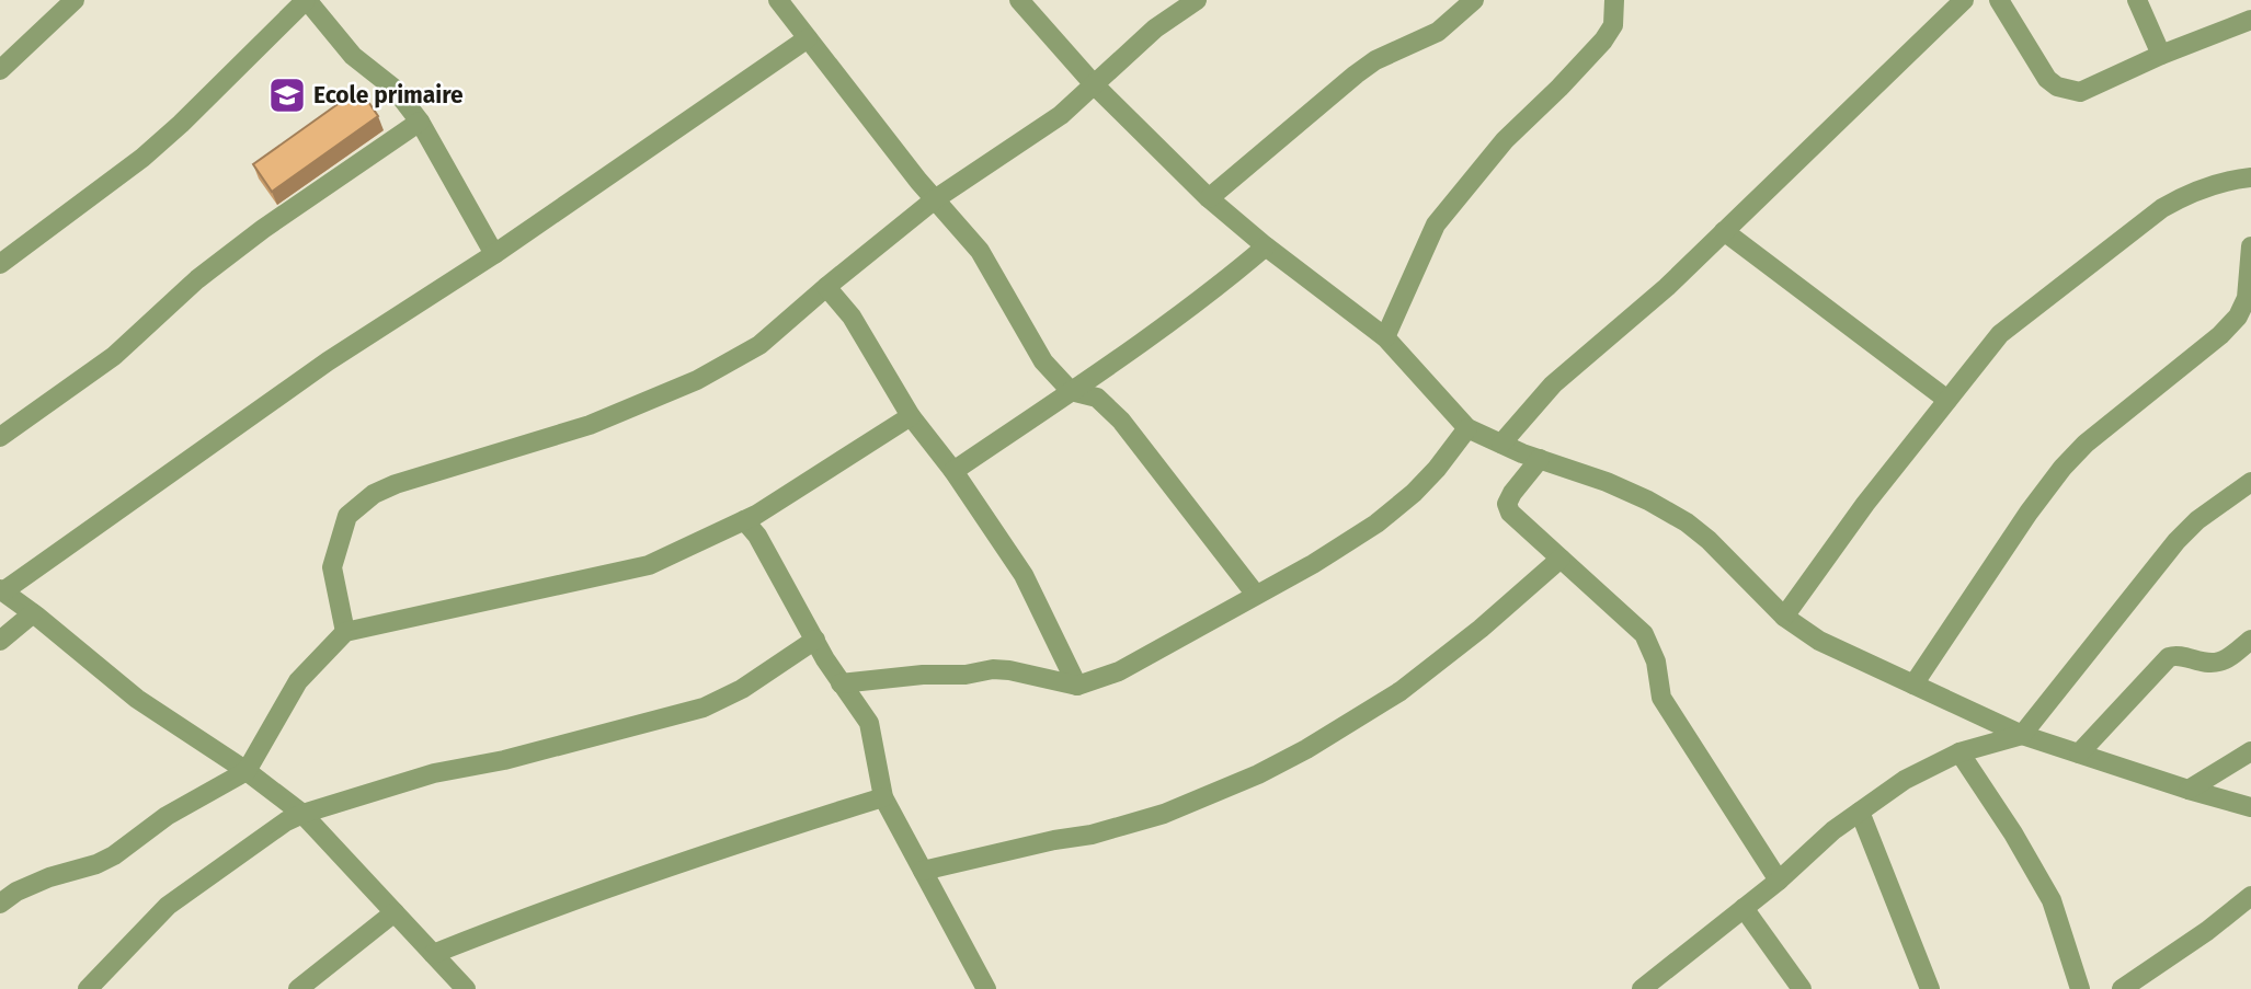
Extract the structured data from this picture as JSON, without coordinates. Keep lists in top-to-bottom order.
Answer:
{
  "places": {
    "school or university": ["Ecole primaire"]
  }
}
